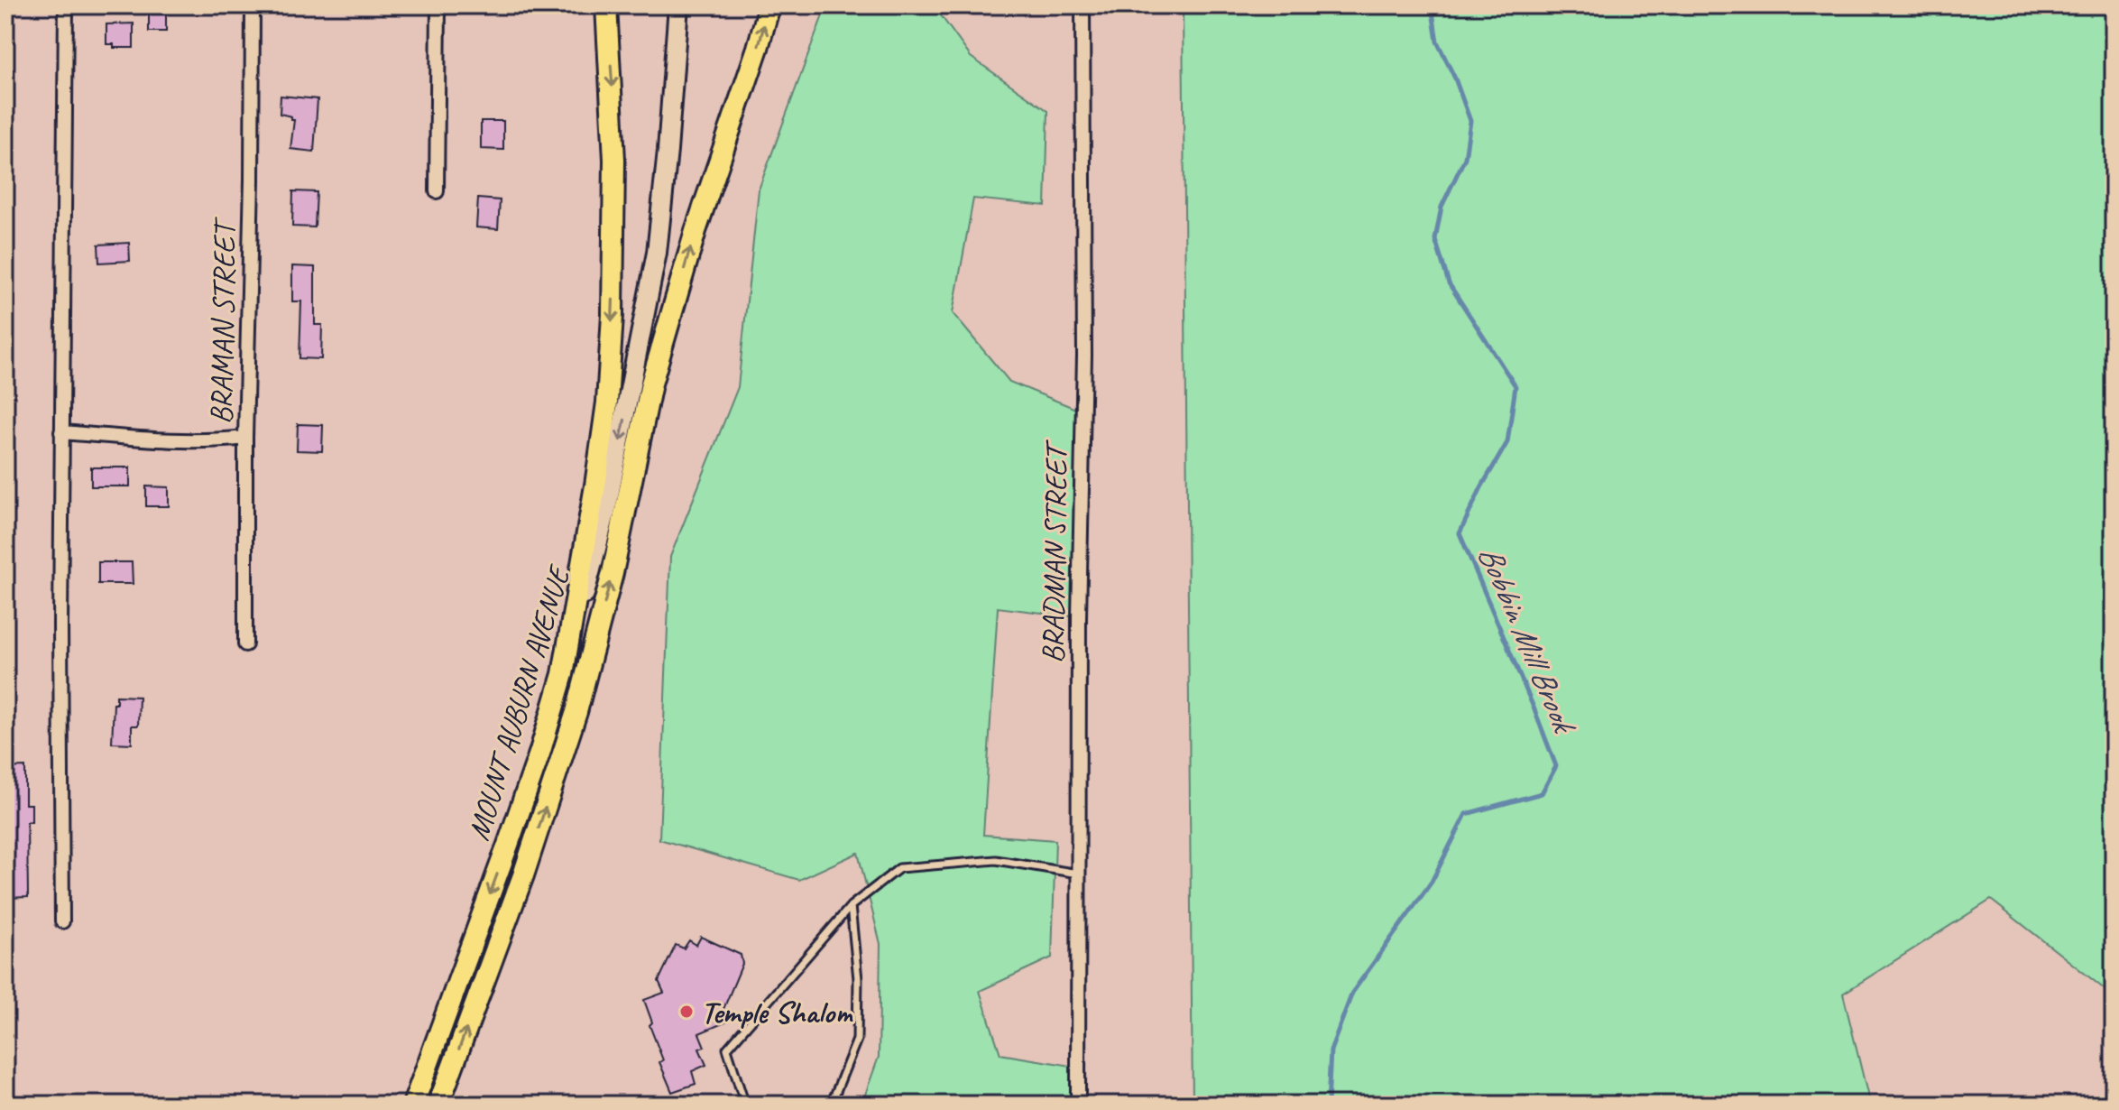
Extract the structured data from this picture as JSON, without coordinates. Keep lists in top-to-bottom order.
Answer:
{
  "streets": {
    "main road": ["MOUNT AUBURN AVENUE"],
    "street": ["BRAMAN STREET", "BRADMAN STREET"]
  },
  "water": ["Bobbin Mill Brook"],
  "places": ["Temple Shalom"]
}
